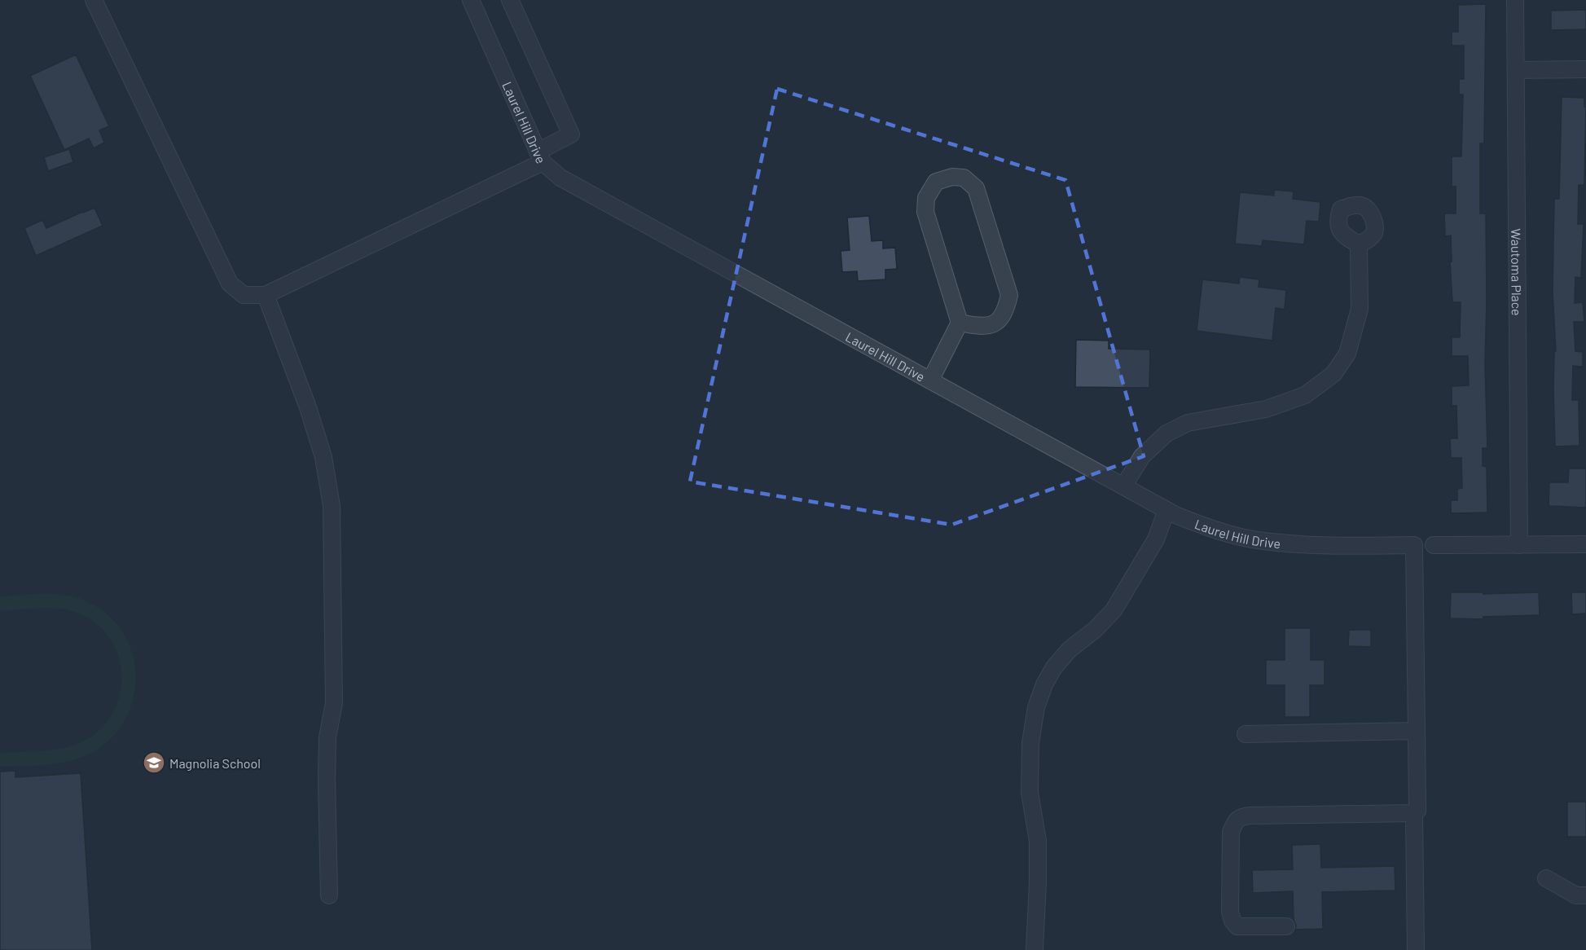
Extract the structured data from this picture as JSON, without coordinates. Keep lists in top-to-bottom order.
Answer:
{
  "streets": {
    "street": ["Laurel Hill Drive", "Wautoma Place"]
  },
  "places": {
    "school or university": ["Magnolia School"]
  }
}
